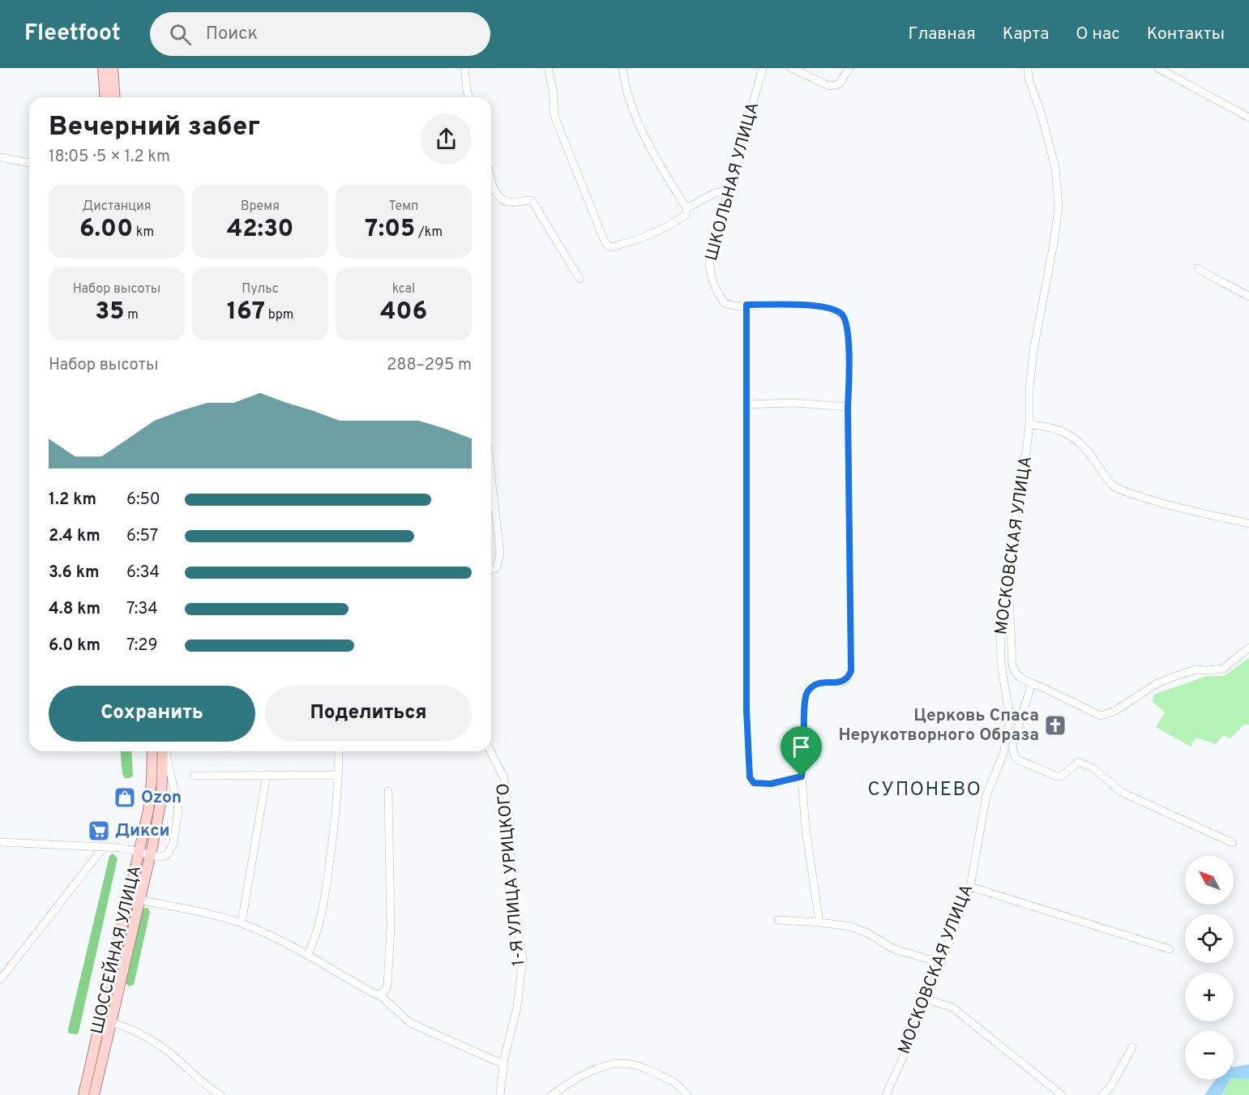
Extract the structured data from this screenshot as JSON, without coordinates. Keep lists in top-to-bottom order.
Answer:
{
  "streets": {
    "main road": ["ШОССЕЙНАЯ УЛИЦА"],
    "street": ["ШКОЛЬНАЯ УЛИЦА", "МОСКОВСКАЯ УЛИЦА", "1-Я УЛИЦА УРИЦКОГО"]
  },
  "districts": ["СУПОНЕВО"],
  "places": {
    "church": ["Церковь Спаса Нерукотворного Образа"],
    "shop": ["Ozon"],
    "supermarket": ["Дикси"]
  },
  "north": "top left",
  "page": {
    "header": "Fleetfoot",
    "search": "Поиск",
    "nav": [
      "Главная",
      "Карта",
      "О нас",
      "Контакты"
    ],
    "heading": ["Вечерний забег", "18:05 · 5 × 1.2 km"],
    "stats": [
      ["Дистанция", "6.00 km"],
      ["Время", "42:30"],
      ["Темп", "7:05 /km"],
      ["Набор высоты", "35 m"],
      ["Пульс", "167 bpm"],
      ["kcal", "406"]
    ],
    "chart": ["Набор высоты", "288–295 m"],
    "list": [
      {
        "name": "1.2 km",
        "note": "6:50"
      },
      {
        "name": "2.4 km",
        "note": "6:57"
      },
      {
        "name": "3.6 km",
        "note": "6:34"
      },
      {
        "name": "4.8 km",
        "note": "7:34"
      },
      {
        "name": "6.0 km",
        "note": "7:29"
      }
    ],
    "buttons": ["Сохранить", "Поделиться"],
    "map_buttons": ["+", "−"]
  }
}
